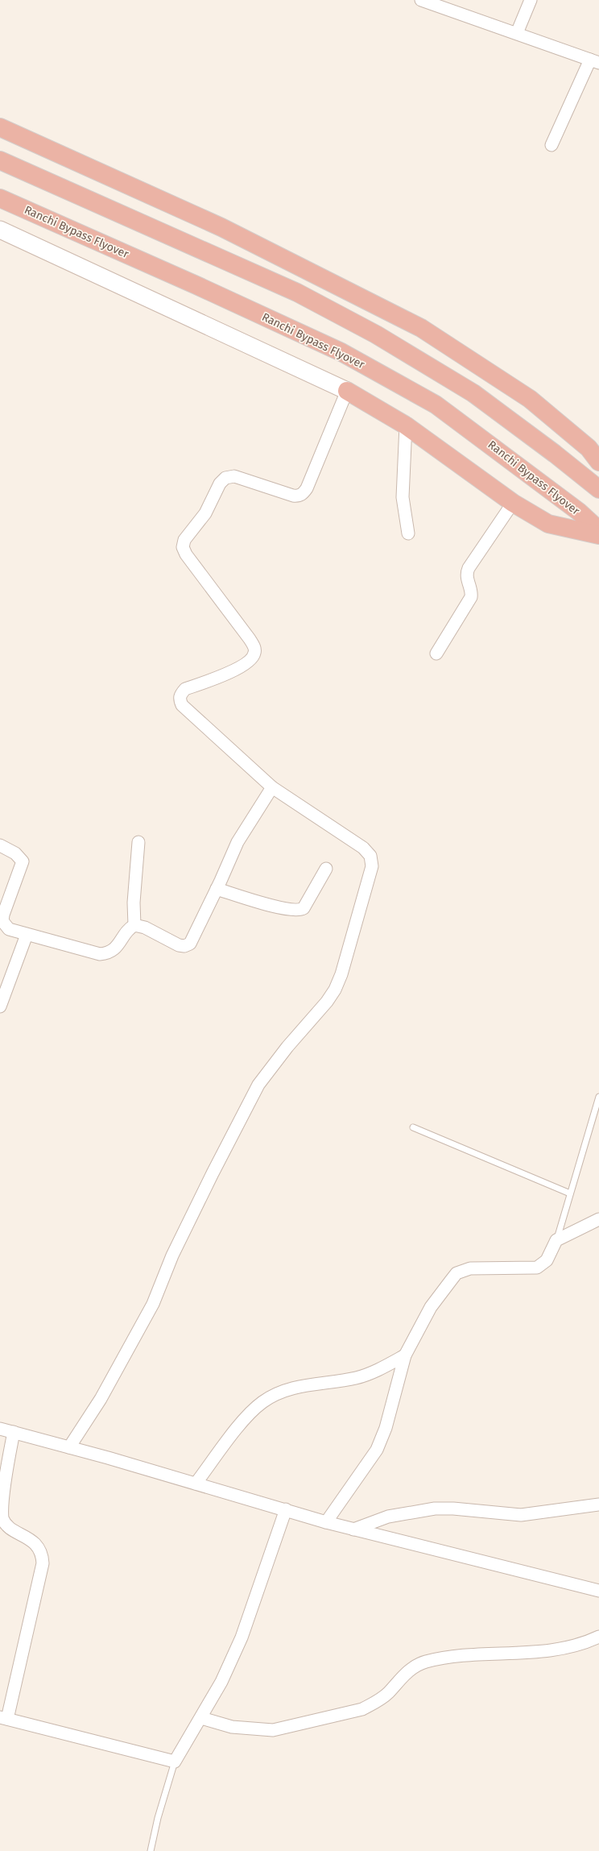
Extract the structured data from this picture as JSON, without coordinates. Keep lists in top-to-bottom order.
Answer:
{
  "streets": {
    "highway": ["Ranchi Bypass Flyover"]
  }
}
